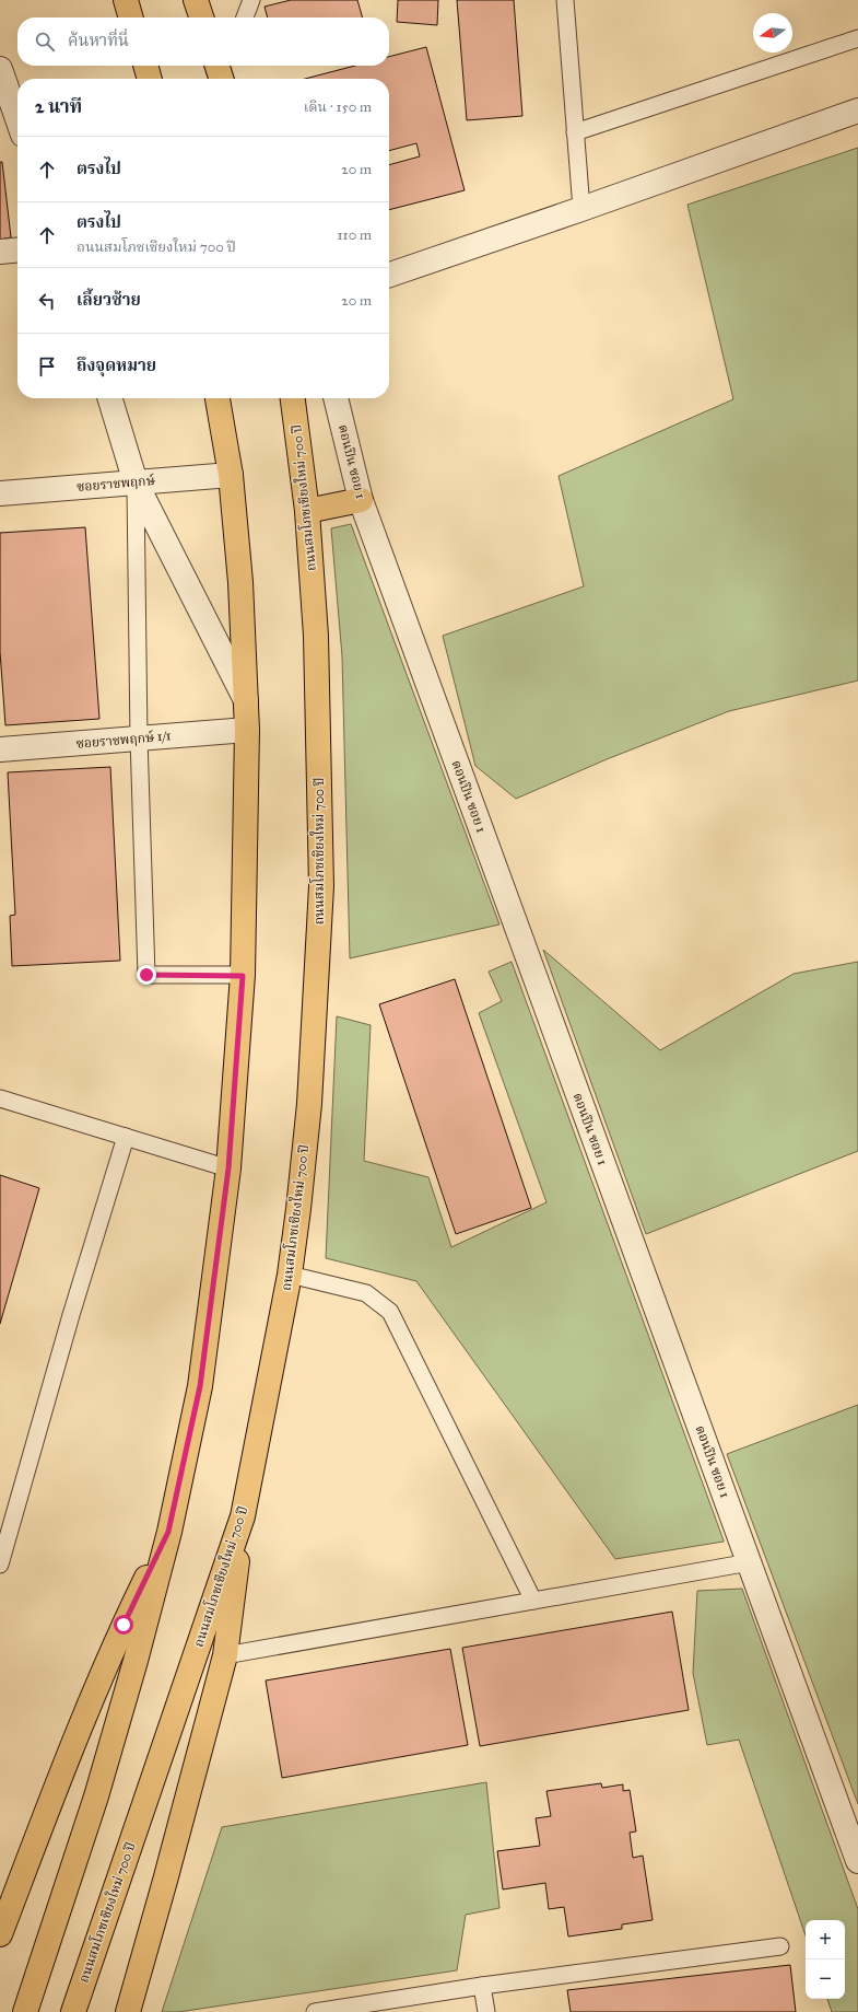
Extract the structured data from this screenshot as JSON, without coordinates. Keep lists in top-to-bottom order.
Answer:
{
  "streets": {
    "main road": ["ถนนสมโภชเชียงใหม่ 700 ปี"],
    "street": ["ดอนปิน ซอย 1", "ซอยราชพฤกษ์", "ซอยราชพฤกษ์ 1/1"]
  },
  "north": "left",
  "page": {
    "search": "ค้นหาที่นี่",
    "heading": ["2 นาที", "เดิน · 150 m"],
    "list": [
      ["ตรงไป", "20 m"],
      ["ตรงไป", "ถนนสมโภชเชียงใหม่ 700 ปี", "110 m"],
      ["เลี้ยวซ้าย", "20 m"],
      "ถึงจุดหมาย"
    ],
    "map_buttons": ["+", "−"]
  }
}
